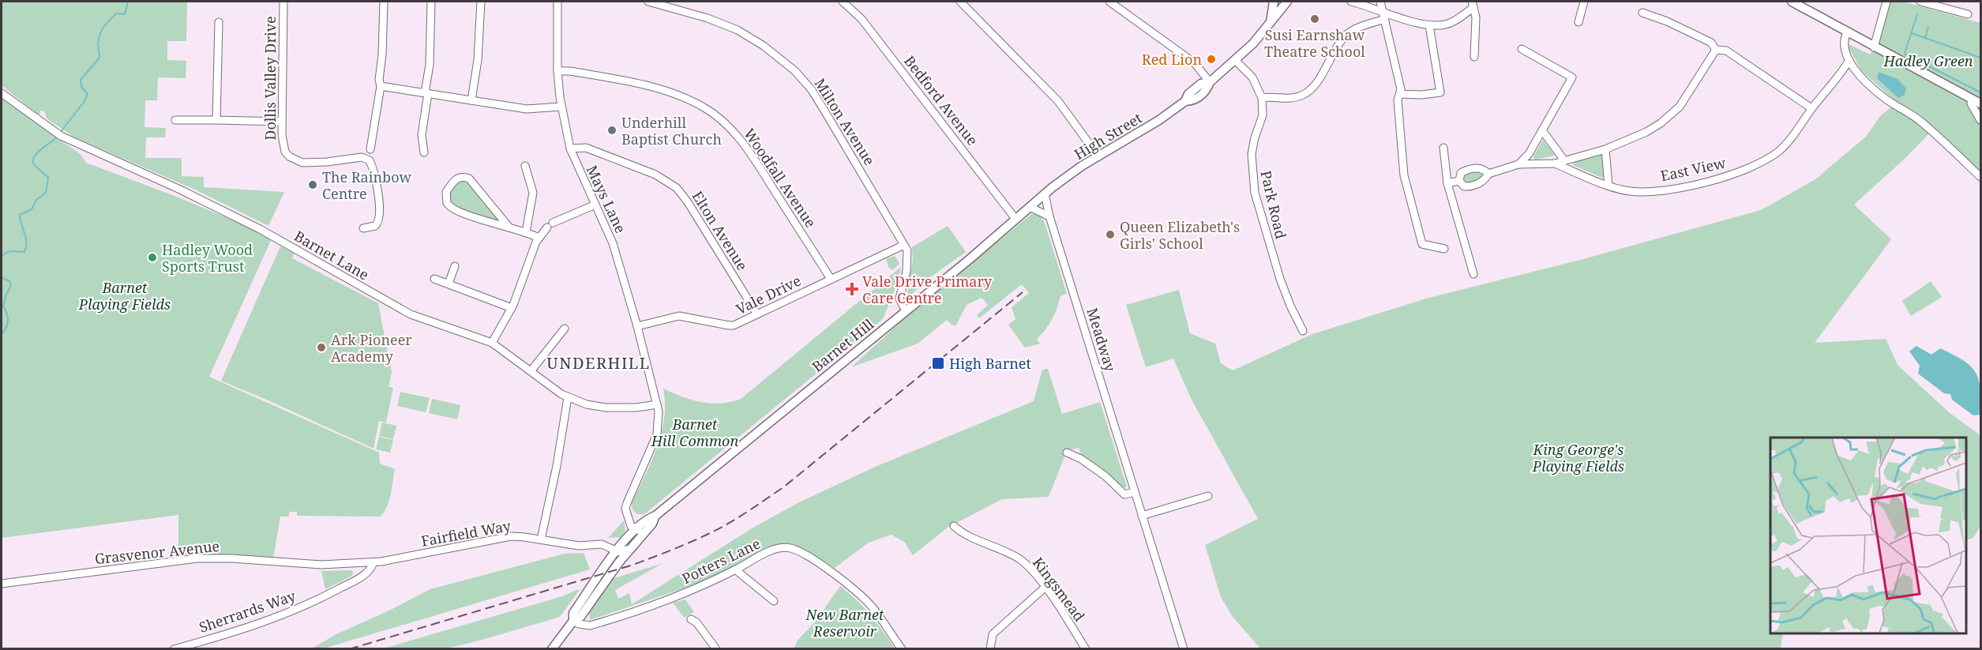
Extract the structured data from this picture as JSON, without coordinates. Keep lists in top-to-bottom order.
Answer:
{
  "streets": {
    "main road": ["High Street", "Barnet Hill"],
    "street": [
      "Dollis Valley Drive",
      "Bedford Avenue",
      "Milton Avenue",
      "East View",
      "Woodfall Avenue",
      "Mays Lane",
      "Park Road",
      "Elton Avenue",
      "Barnet Lane",
      "Vale Drive",
      "Meadway",
      "Fairfield Way",
      "Grasvenor Avenue",
      "Potters Lane",
      "Kingsmead",
      "Sherrards Way"
    ]
  },
  "crossings": [
    ["Bedford Avenue", "Barnet Hill"],
    ["Milton Avenue", "Vale Drive"],
    ["Milton Avenue", "Barnet Hill"],
    ["High Street", "Park Road"],
    ["High Street", "Meadway"],
    ["High Street", "Barnet Hill"],
    ["Woodfall Avenue", "Mays Lane"],
    ["Woodfall Avenue", "Vale Drive"],
    ["Mays Lane", "Elton Avenue"],
    ["Mays Lane", "Barnet Lane"],
    ["Mays Lane", "Vale Drive"],
    ["Elton Avenue", "Vale Drive"],
    ["Meadway", "Barnet Hill"],
    ["Barnet Hill", "Fairfield Way"],
    ["Barnet Hill", "Potters Lane"],
    ["Fairfield Way", "Grasvenor Avenue"],
    ["Fairfield Way", "Sherrards Way"],
    ["Grasvenor Avenue", "Sherrards Way"]
  ],
  "districts": ["UNDERHILL"],
  "parks": [
    "Hadley Green",
    "Barnet Playing Fields",
    "Barnet Hill Common",
    "King George's Playing Fields",
    "New Barnet Reservoir"
  ],
  "places": {
    "other": [
      "Susi Earnshaw Theatre School",
      "Red Lion",
      "Underhill Baptist Church",
      "The Rainbow Centre",
      "Queen Elizabeth's Girls' School",
      "Hadley Wood Sports Trust",
      "Ark Pioneer Academy"
    ],
    "health": ["Vale Drive Primary Care Centre"],
    "transit": ["High Barnet"]
  }
}
